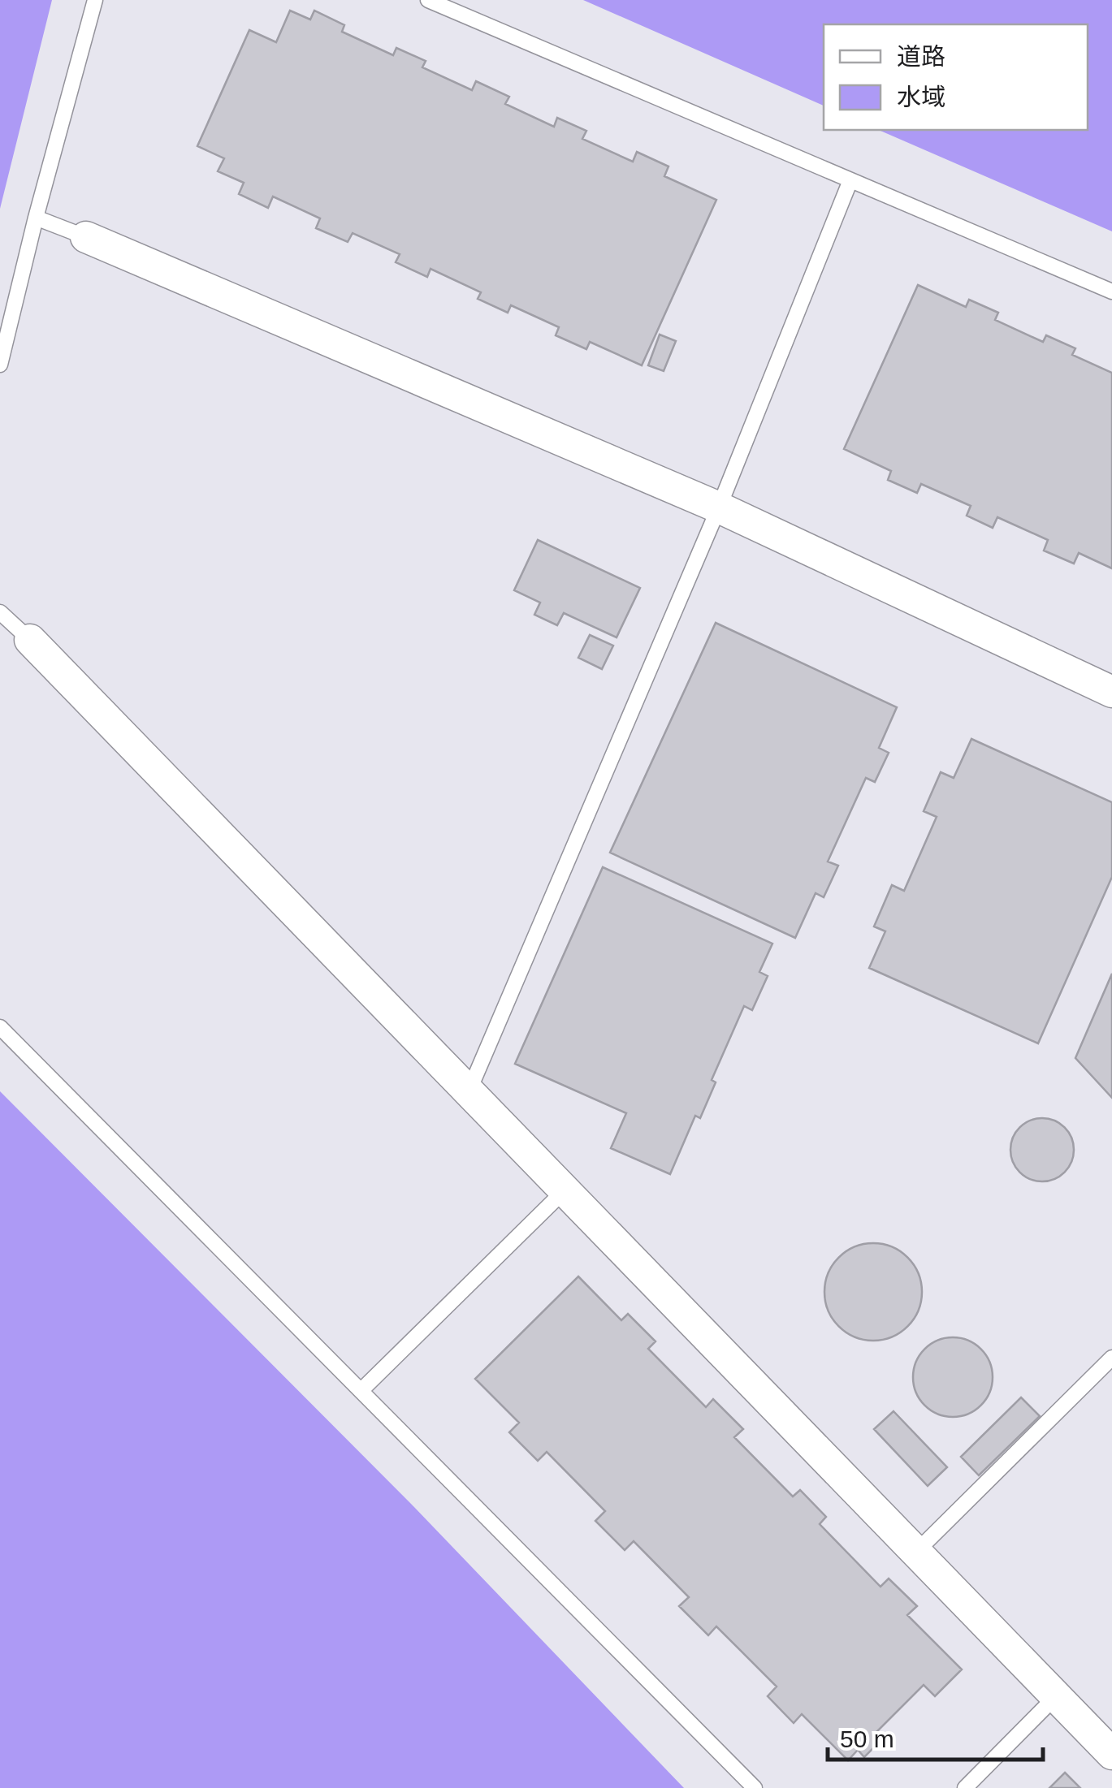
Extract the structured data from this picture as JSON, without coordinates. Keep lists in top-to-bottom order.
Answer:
{
  "legend": ["道路", "水域"],
  "scale_bar": "50 m"
}
